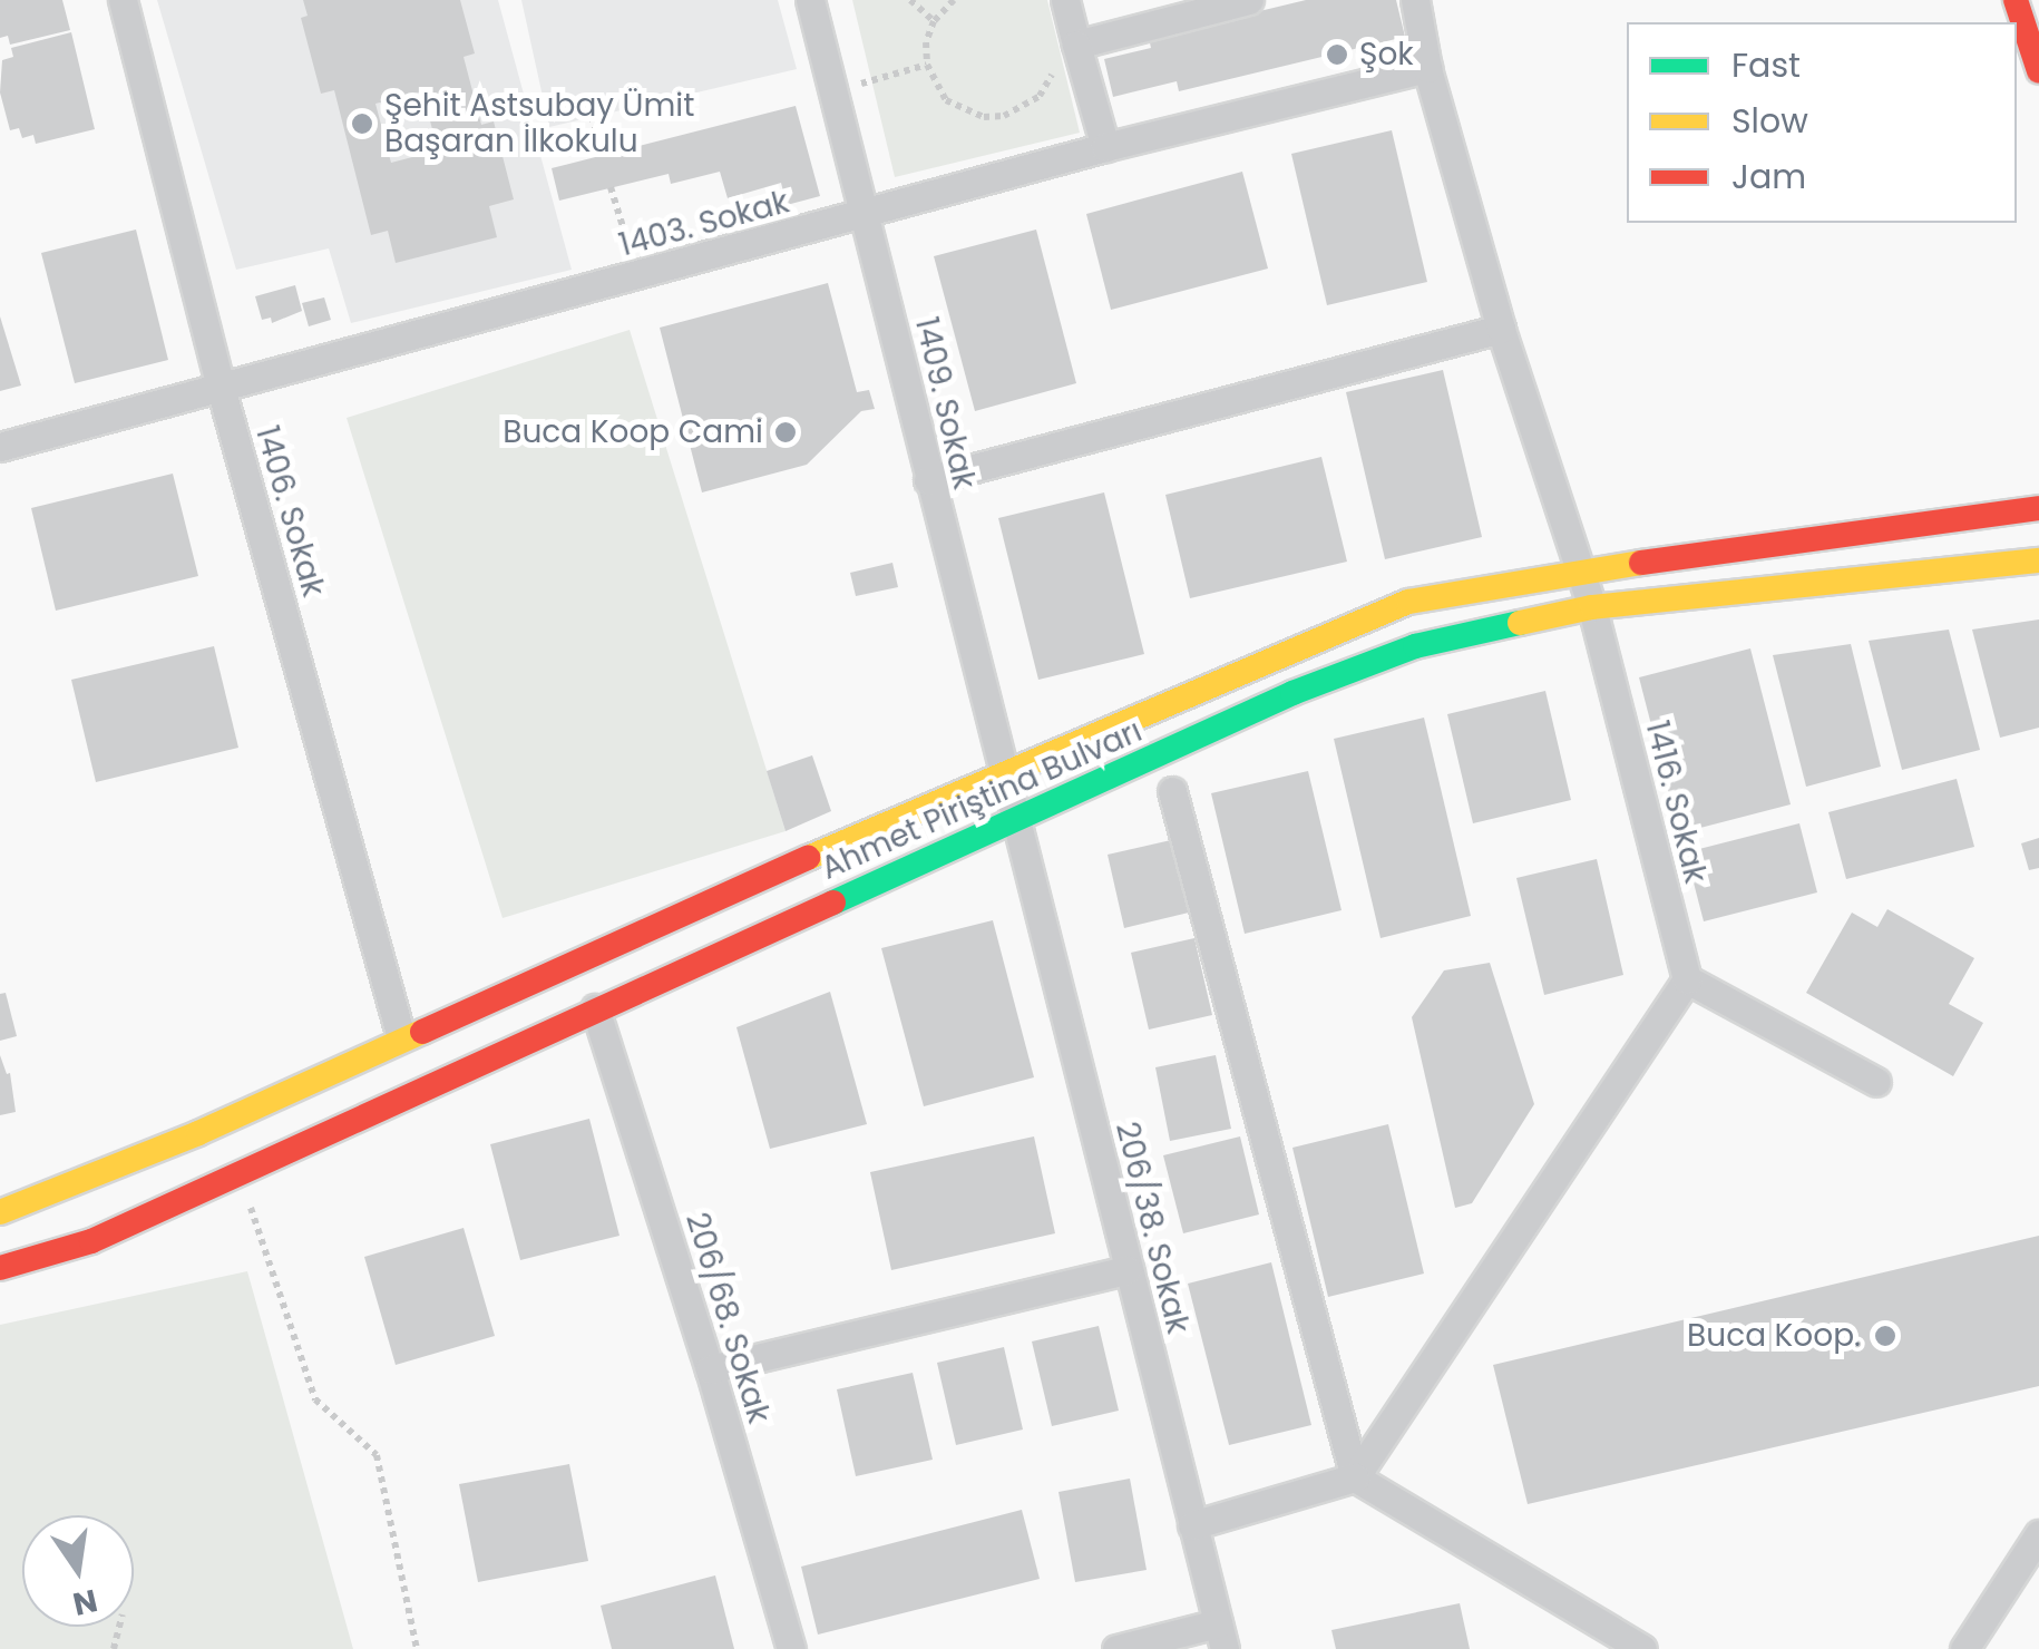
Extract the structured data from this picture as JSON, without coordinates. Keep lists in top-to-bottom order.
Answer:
{
  "streets": {
    "main road": ["Ahmet Piriştina Bulvarı"],
    "street": [
      "1403. Sokak",
      "1409. Sokak",
      "1406. Sokak",
      "1416. Sokak",
      "206/38. Sokak",
      "206/68. Sokak"
    ]
  },
  "crossings": [
    ["1403. Sokak", "1409. Sokak"],
    ["1403. Sokak", "1406. Sokak"],
    ["1403. Sokak", "1416. Sokak"],
    ["1409. Sokak", "Ahmet Piriştina Bulvarı"],
    ["1409. Sokak", "206/38. Sokak"],
    ["1406. Sokak", "Ahmet Piriştina Bulvarı"],
    ["Ahmet Piriştina Bulvarı", "1416. Sokak"],
    ["Ahmet Piriştina Bulvarı", "206/38. Sokak"],
    ["Ahmet Piriştina Bulvarı", "206/68. Sokak"]
  ],
  "places": [
    "Şok",
    "Şehit Astsubay Ümit Başaran İlkokulu",
    "Buca Koop Cami",
    "Buca Koop."
  ],
  "legend": ["Fast", "Slow", "Jam"],
  "north": "bottom"
}
